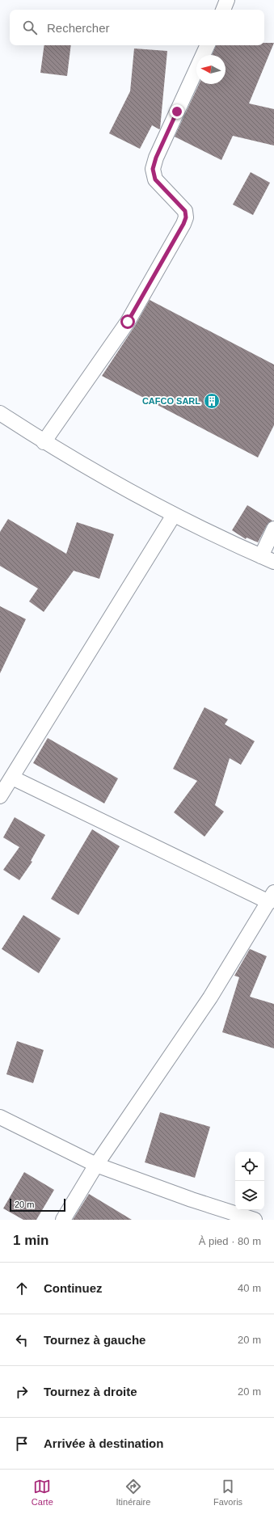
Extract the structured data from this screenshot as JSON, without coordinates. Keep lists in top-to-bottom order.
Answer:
{
  "places": {
    "building": ["CAFCO SARL"]
  },
  "scale_bar": "20 m",
  "north": "left",
  "page": {
    "search": "Rechercher",
    "scale": "20 m",
    "heading": ["1 min", "À pied · 80 m"],
    "list": [
      ["Continuez", "40 m"],
      ["Tournez à gauche", "20 m"],
      ["Tournez à droite", "20 m"],
      "Arrivée à destination"
    ],
    "nav": ["Carte", "Itinéraire", "Favoris"]
  }
}
